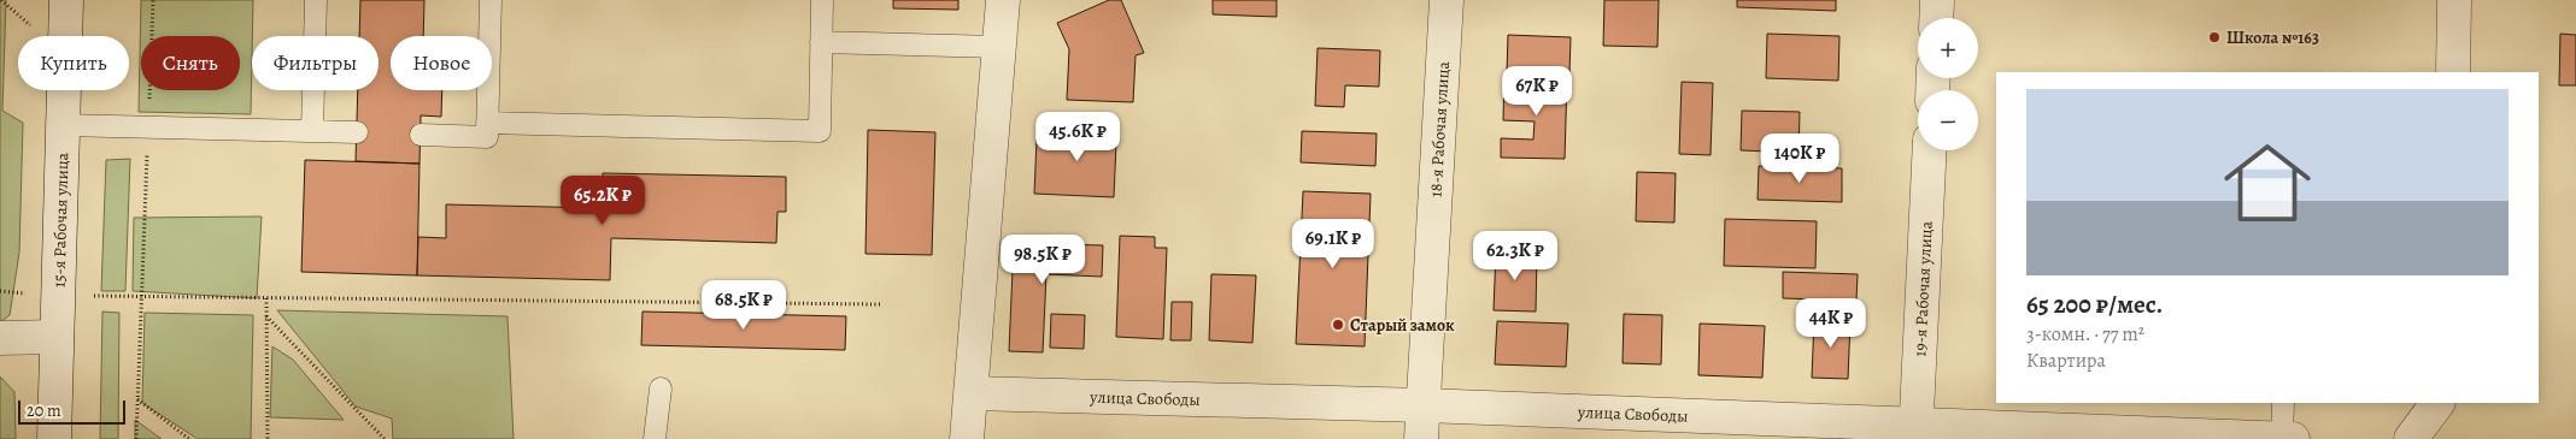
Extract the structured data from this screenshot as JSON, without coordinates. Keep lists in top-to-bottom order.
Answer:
{
  "streets": {
    "street": [
      "18-я Рабочая улица",
      "15-я Рабочая улица",
      "19-я Рабочая улица",
      "улица Свободы"
    ]
  },
  "crossings": [
    ["18-я Рабочая улица", "улица Свободы"],
    ["19-я Рабочая улица", "улица Свободы"]
  ],
  "places": ["Школа №163", "Старый замок"],
  "scale_bar": "20 m",
  "page": {
    "map_buttons": ["+", "−"],
    "chip": [
      "Купить",
      "Снять",
      "Фильтры",
      "Новое"
    ],
    "price": [
      "67K ₽",
      "45.6K ₽",
      "140K ₽",
      "65.2K ₽",
      "69.1K ₽",
      "62.3K ₽",
      "98.5K ₽",
      "68.5K ₽",
      "44K ₽"
    ],
    "list": [
      {
        "name": "65 200 ₽/мес.",
        "note": "3-комн. · 77 m² · Квартира"
      }
    ],
    "scale": "20 m"
  }
}
